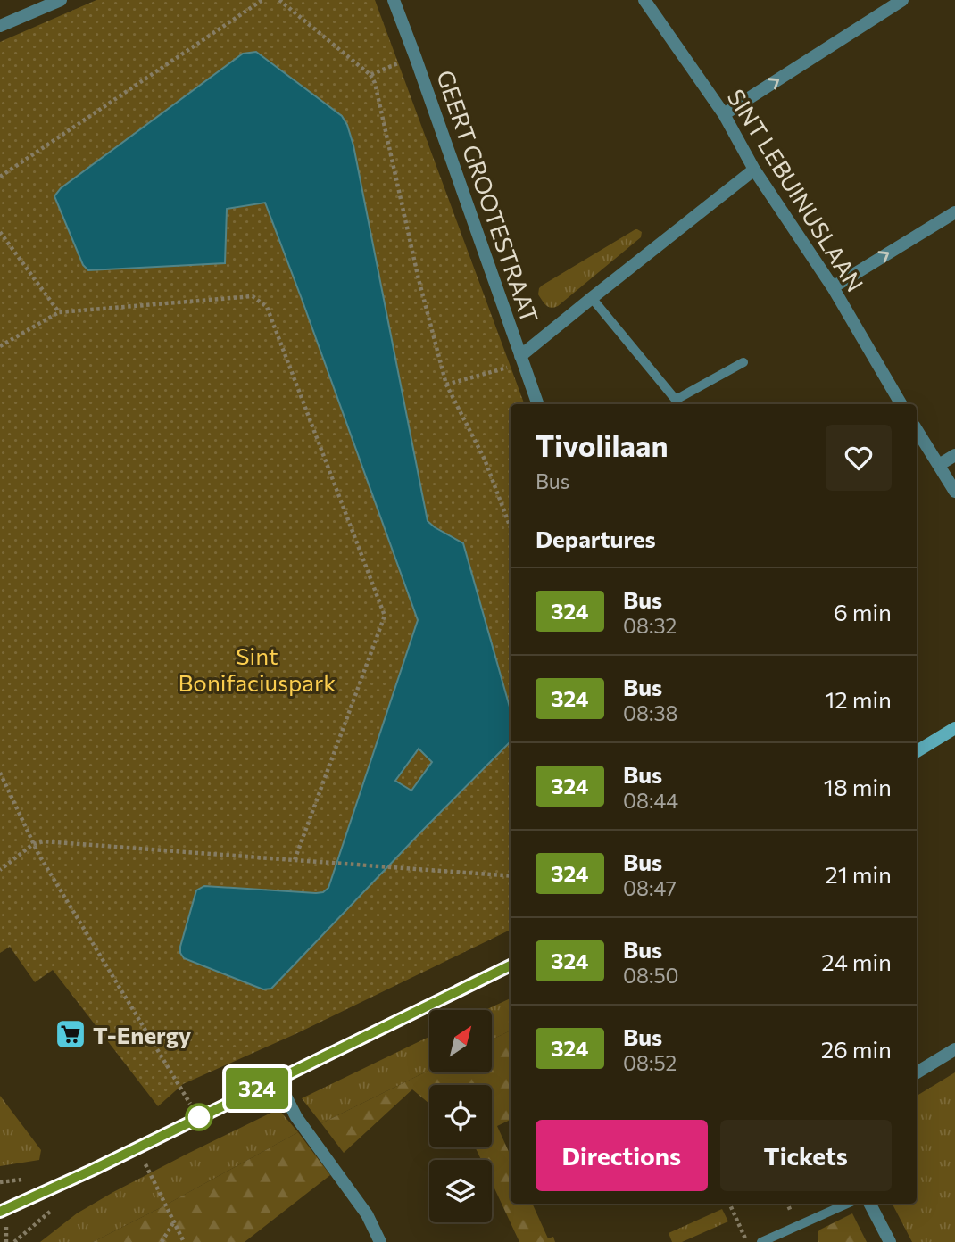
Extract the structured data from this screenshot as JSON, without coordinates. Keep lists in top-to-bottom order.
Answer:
{
  "streets": {
    "street": ["SINT LEBUINUSLAAN", "GEERT GROOTESTRAAT"]
  },
  "parks": ["Sint Bonifaciuspark"],
  "places": {
    "supermarket": ["T-Energy"]
  },
  "lines": ["bus line 324"],
  "north": "top right",
  "page": {
    "on_map": "324",
    "heading": [
      ["Tivolilaan", "Bus"],
      "Departures"
    ],
    "list": [
      {
        "mark": "324",
        "name": "Bus",
        "note": "08:32",
        "value": "6 min"
      },
      {
        "mark": "324",
        "name": "Bus",
        "note": "08:38",
        "value": "12 min"
      },
      {
        "mark": "324",
        "name": "Bus",
        "note": "08:44",
        "value": "18 min"
      },
      {
        "mark": "324",
        "name": "Bus",
        "note": "08:47",
        "value": "21 min"
      },
      {
        "mark": "324",
        "name": "Bus",
        "note": "08:50",
        "value": "24 min"
      },
      {
        "mark": "324",
        "name": "Bus",
        "note": "08:52",
        "value": "26 min"
      }
    ],
    "buttons": ["Directions", "Tickets"]
  }
}
